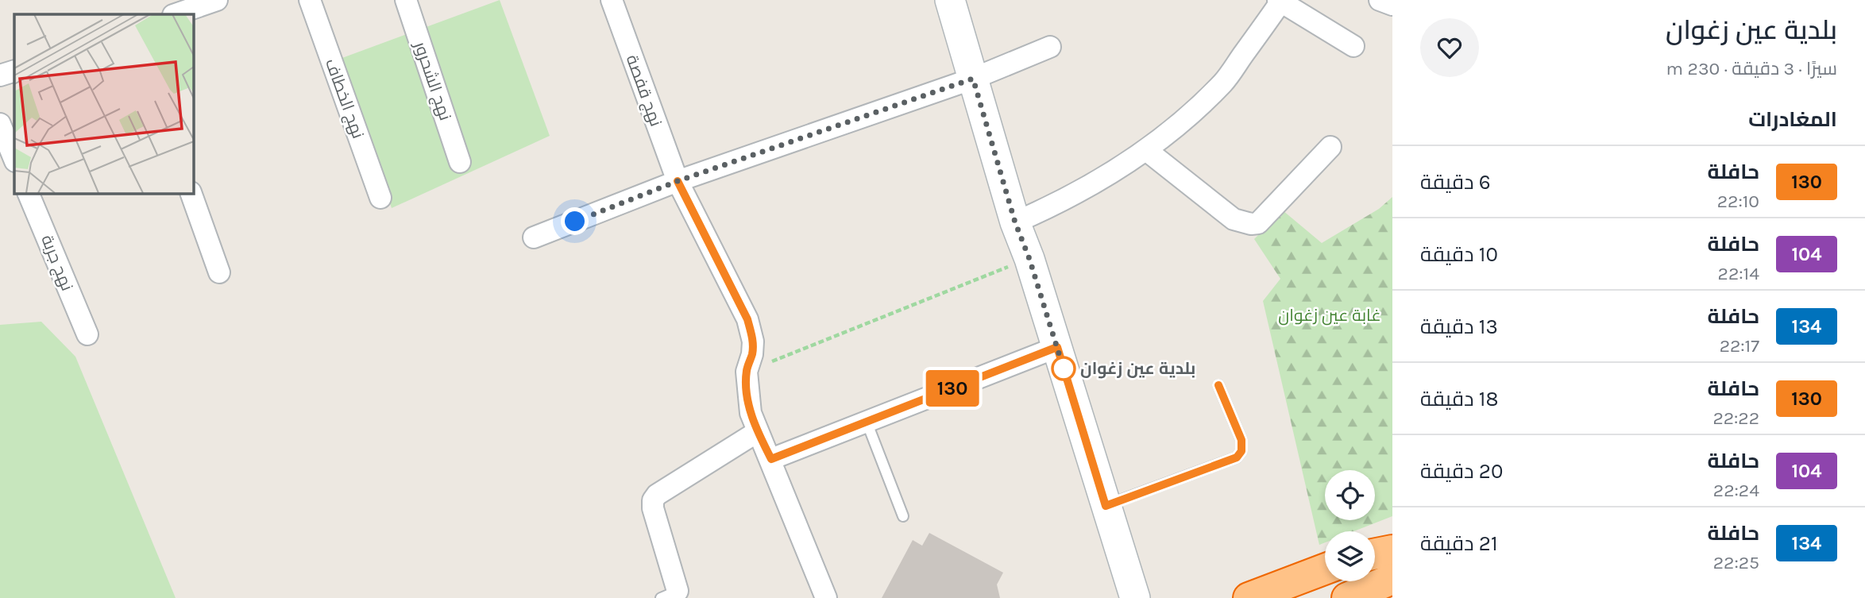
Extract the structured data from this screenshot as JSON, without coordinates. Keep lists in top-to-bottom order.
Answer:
{
  "streets": {
    "street": [
      "نهج الشحرور",
      "نهج قفصة",
      "نهج الخطاف",
      "نهج جربة"
    ]
  },
  "parks": ["غابة عين زغوان"],
  "places": ["بلدية عين زغوان"],
  "lines": ["bus line 130"],
  "page": {
    "heading": [
      ["بلدية عين زغوان", "سيرًا · 3 دقيقة · 230 m"],
      "المغادرات"
    ],
    "on_map": "130",
    "list": [
      {
        "mark": "130",
        "name": "حافلة",
        "note": "22:10",
        "value": "6 دقيقة"
      },
      {
        "mark": "104",
        "name": "حافلة",
        "note": "22:14",
        "value": "10 دقيقة"
      },
      {
        "mark": "134",
        "name": "حافلة",
        "note": "22:17",
        "value": "13 دقيقة"
      },
      {
        "mark": "130",
        "name": "حافلة",
        "note": "22:22",
        "value": "18 دقيقة"
      },
      {
        "mark": "104",
        "name": "حافلة",
        "note": "22:24",
        "value": "20 دقيقة"
      },
      {
        "mark": "134",
        "name": "حافلة",
        "note": "22:25",
        "value": "21 دقيقة"
      }
    ]
  }
}
